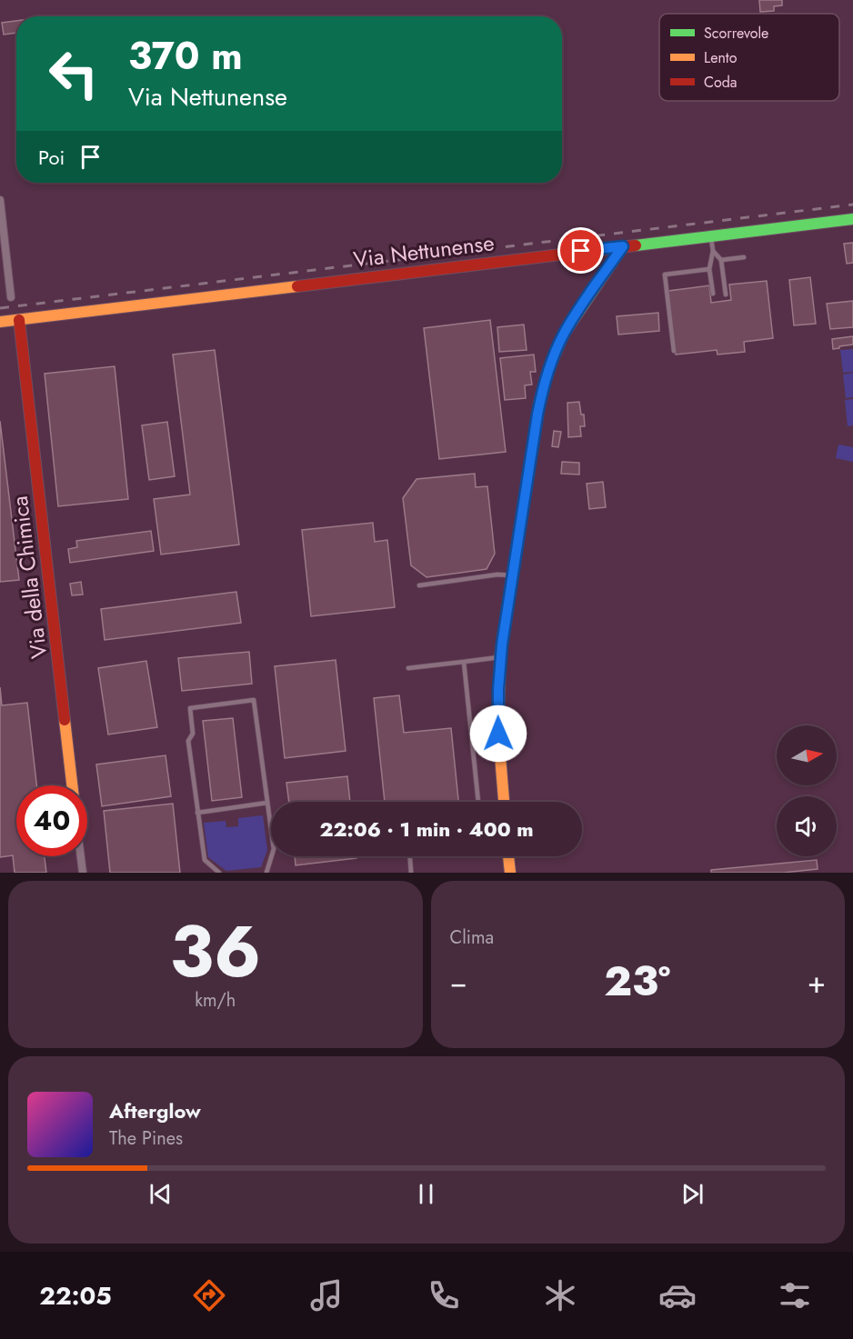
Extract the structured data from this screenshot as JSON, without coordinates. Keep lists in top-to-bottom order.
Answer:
{
  "streets": {
    "street": ["Via Nettunense", "Via della Chimica"]
  },
  "crossings": [
    ["Via Nettunense", "Via della Chimica"]
  ],
  "legend": ["Scorrevole", "Lento", "Coda"],
  "north": "right",
  "page": {
    "turn": ["370 m", "Via Nettunense"],
    "then": "Poi",
    "limit": "40",
    "trip": "22:06 · 1 min · 400 m",
    "tile": [
      ["36", "km/h"],
      "Clima"
    ],
    "heat": ["−", "23°", "+"],
    "song": ["Afterglow", "The Pines"],
    "tabs": "22:05"
  }
}
